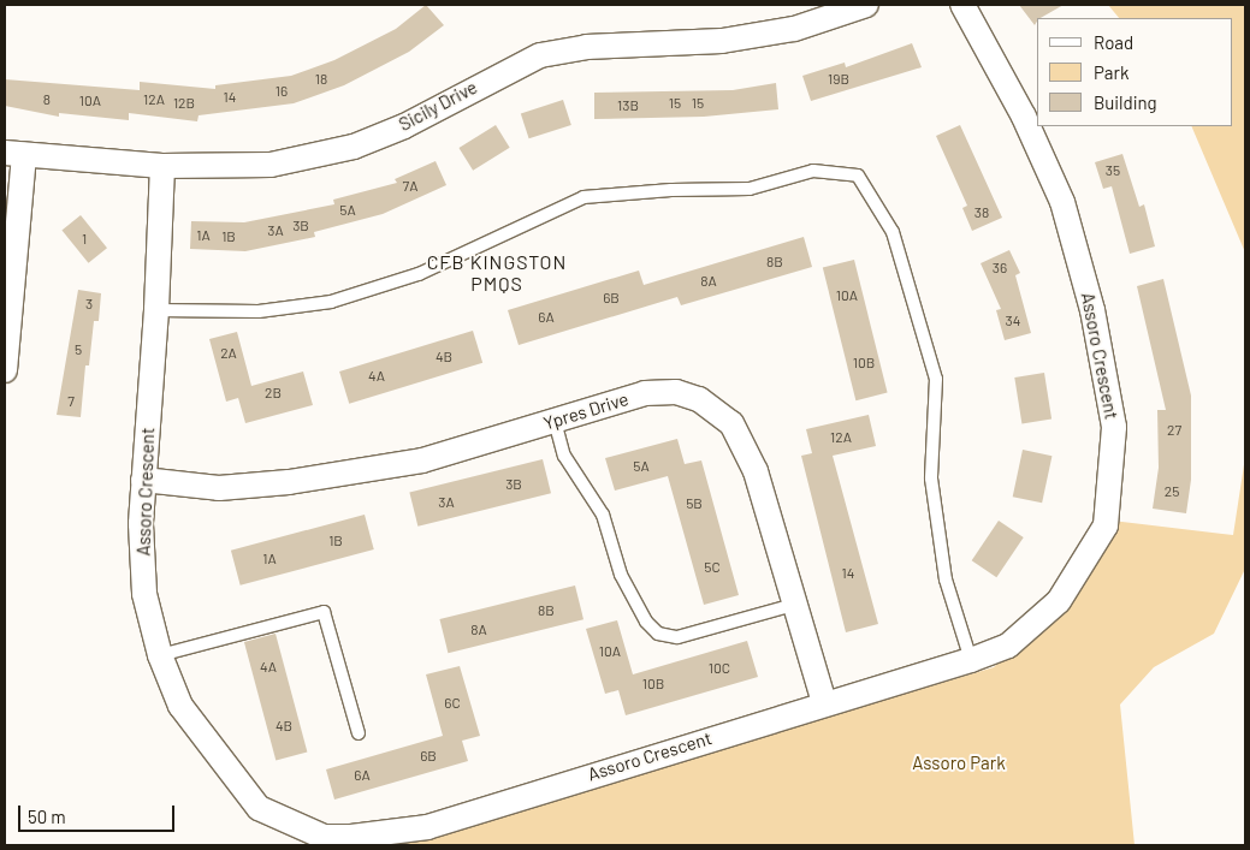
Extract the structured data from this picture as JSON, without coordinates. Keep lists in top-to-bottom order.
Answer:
{
  "streets": {
    "street": ["Sicily Drive", "Assoro Crescent", "Ypres Drive"]
  },
  "crossings": [
    ["Sicily Drive", "Assoro Crescent"],
    ["Assoro Crescent", "Ypres Drive"]
  ],
  "districts": ["CFB KINGSTON PMQS"],
  "parks": ["Assoro Park"],
  "house_numbers": [
    "18",
    "19B",
    "16",
    "14",
    "8",
    "12A",
    "10A",
    "12B",
    "15",
    "15",
    "13B",
    "35",
    "7A",
    "5A",
    "38",
    "3B",
    "3A",
    "1A",
    "1B",
    "1",
    "8B",
    "36",
    "8A",
    "10A",
    "6B",
    "3",
    "6A",
    "34",
    "5",
    "2A",
    "4B",
    "10B",
    "4A",
    "2B",
    "7",
    "27",
    "12A",
    "5A",
    "3B",
    "25",
    "3A",
    "5B",
    "1B",
    "1A",
    "5C",
    "14",
    "8B",
    "8A",
    "10A",
    "4A",
    "10C",
    "10B",
    "6C",
    "4B",
    "6B",
    "6A"
  ],
  "legend": ["Road", "Park", "Building"],
  "scale_bar": "50 m"
}
